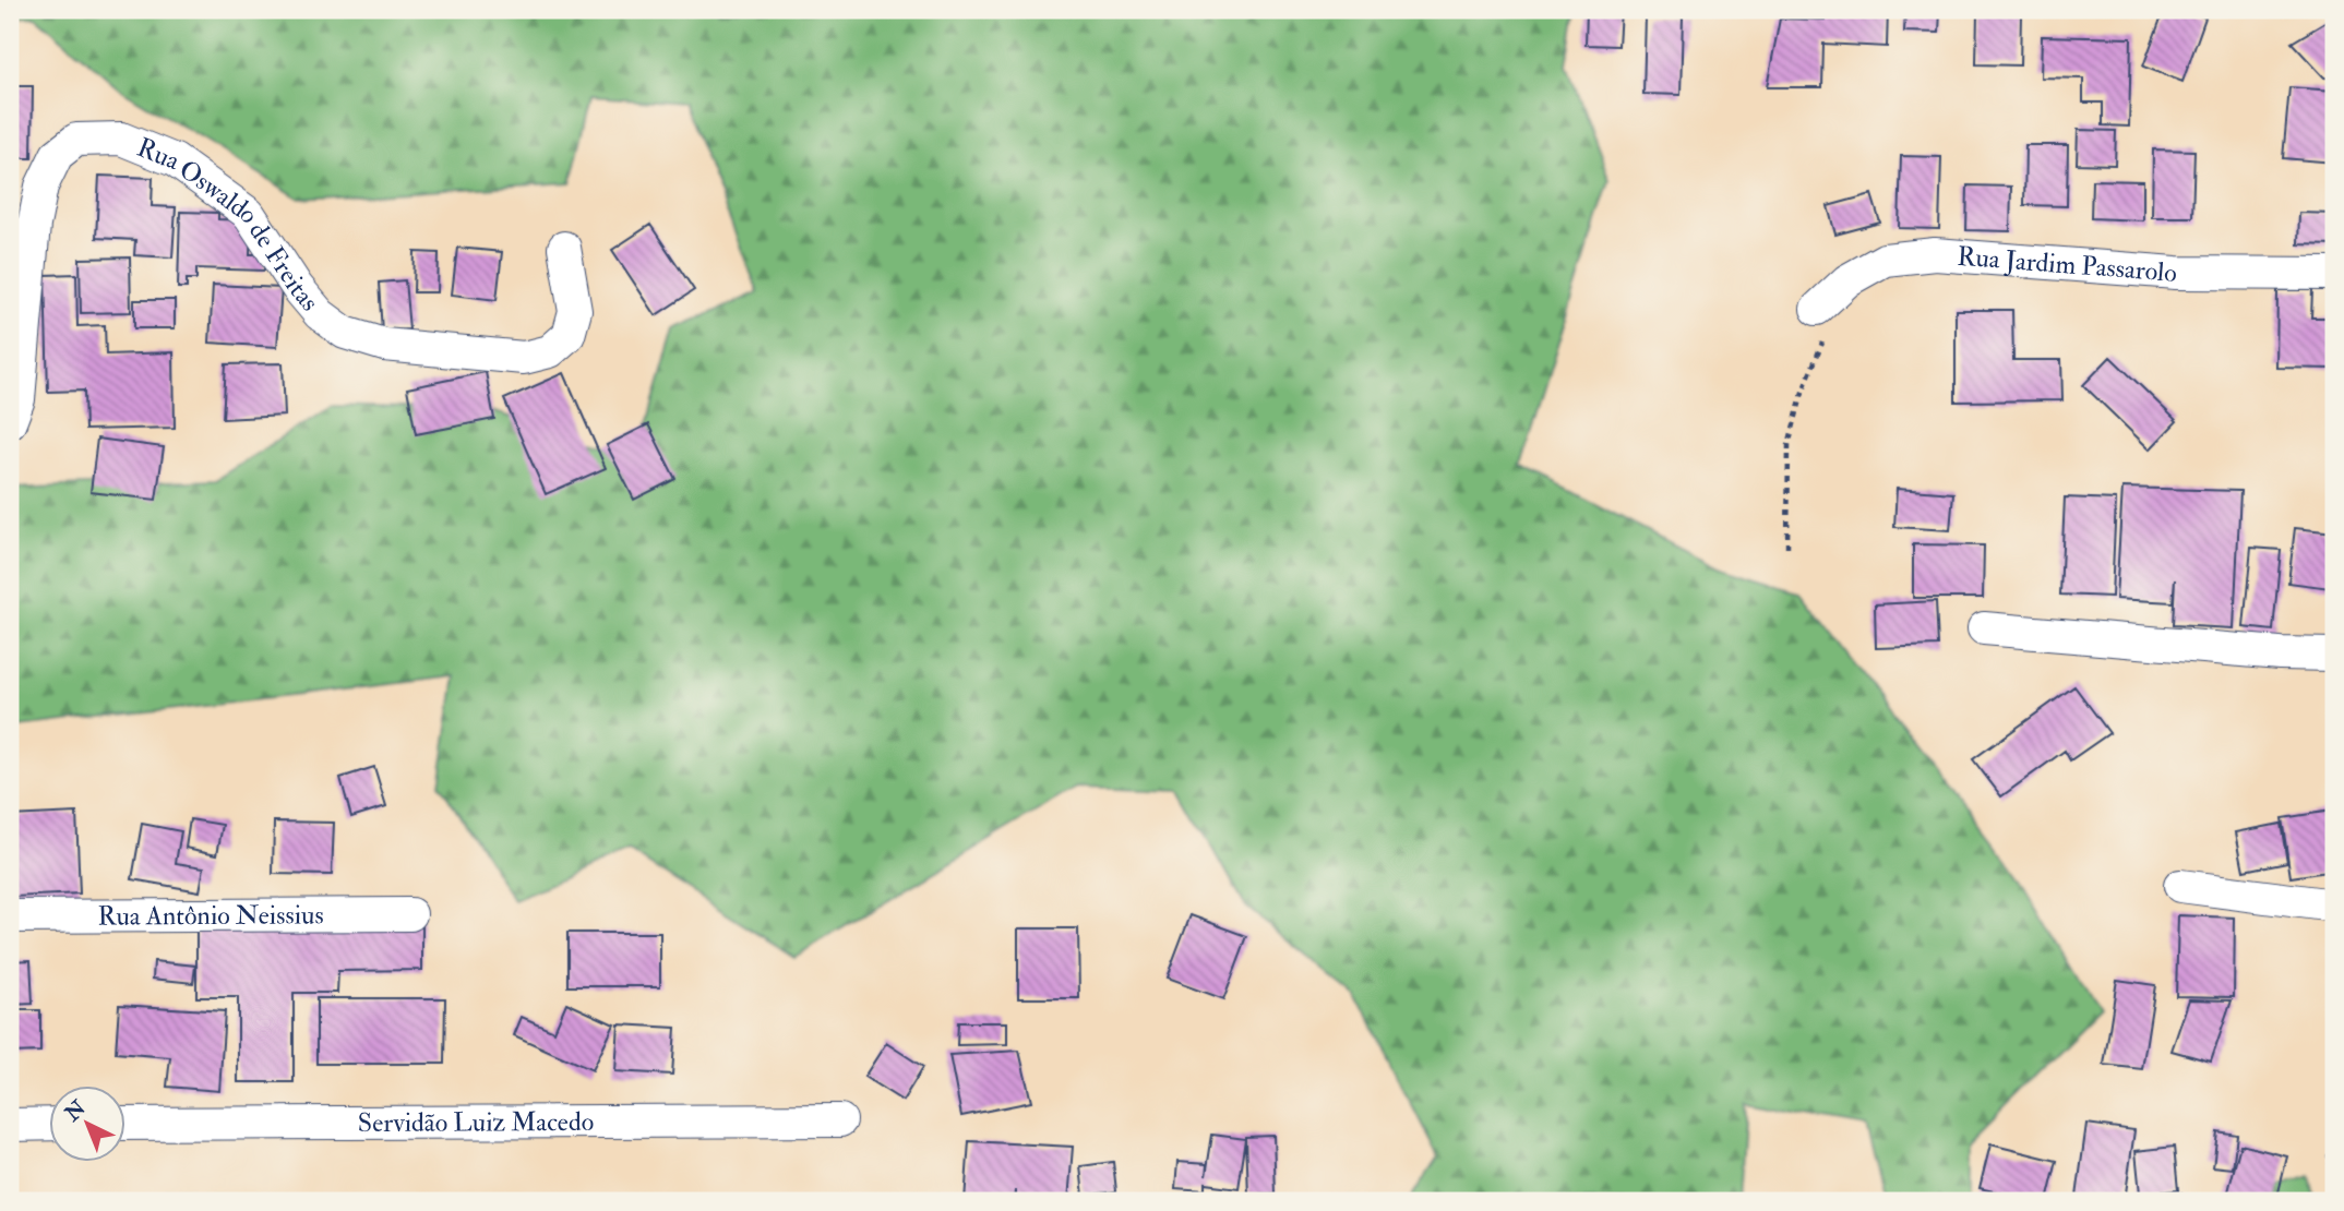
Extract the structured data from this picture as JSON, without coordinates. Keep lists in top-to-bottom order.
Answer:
{
  "streets": {
    "street": [
      "Rua Oswaldo de Freitas",
      "Rua Jardim Passarolo",
      "Rua Antônio Neissius",
      "Servidão Luiz Macedo"
    ]
  },
  "north": "top left"
}
